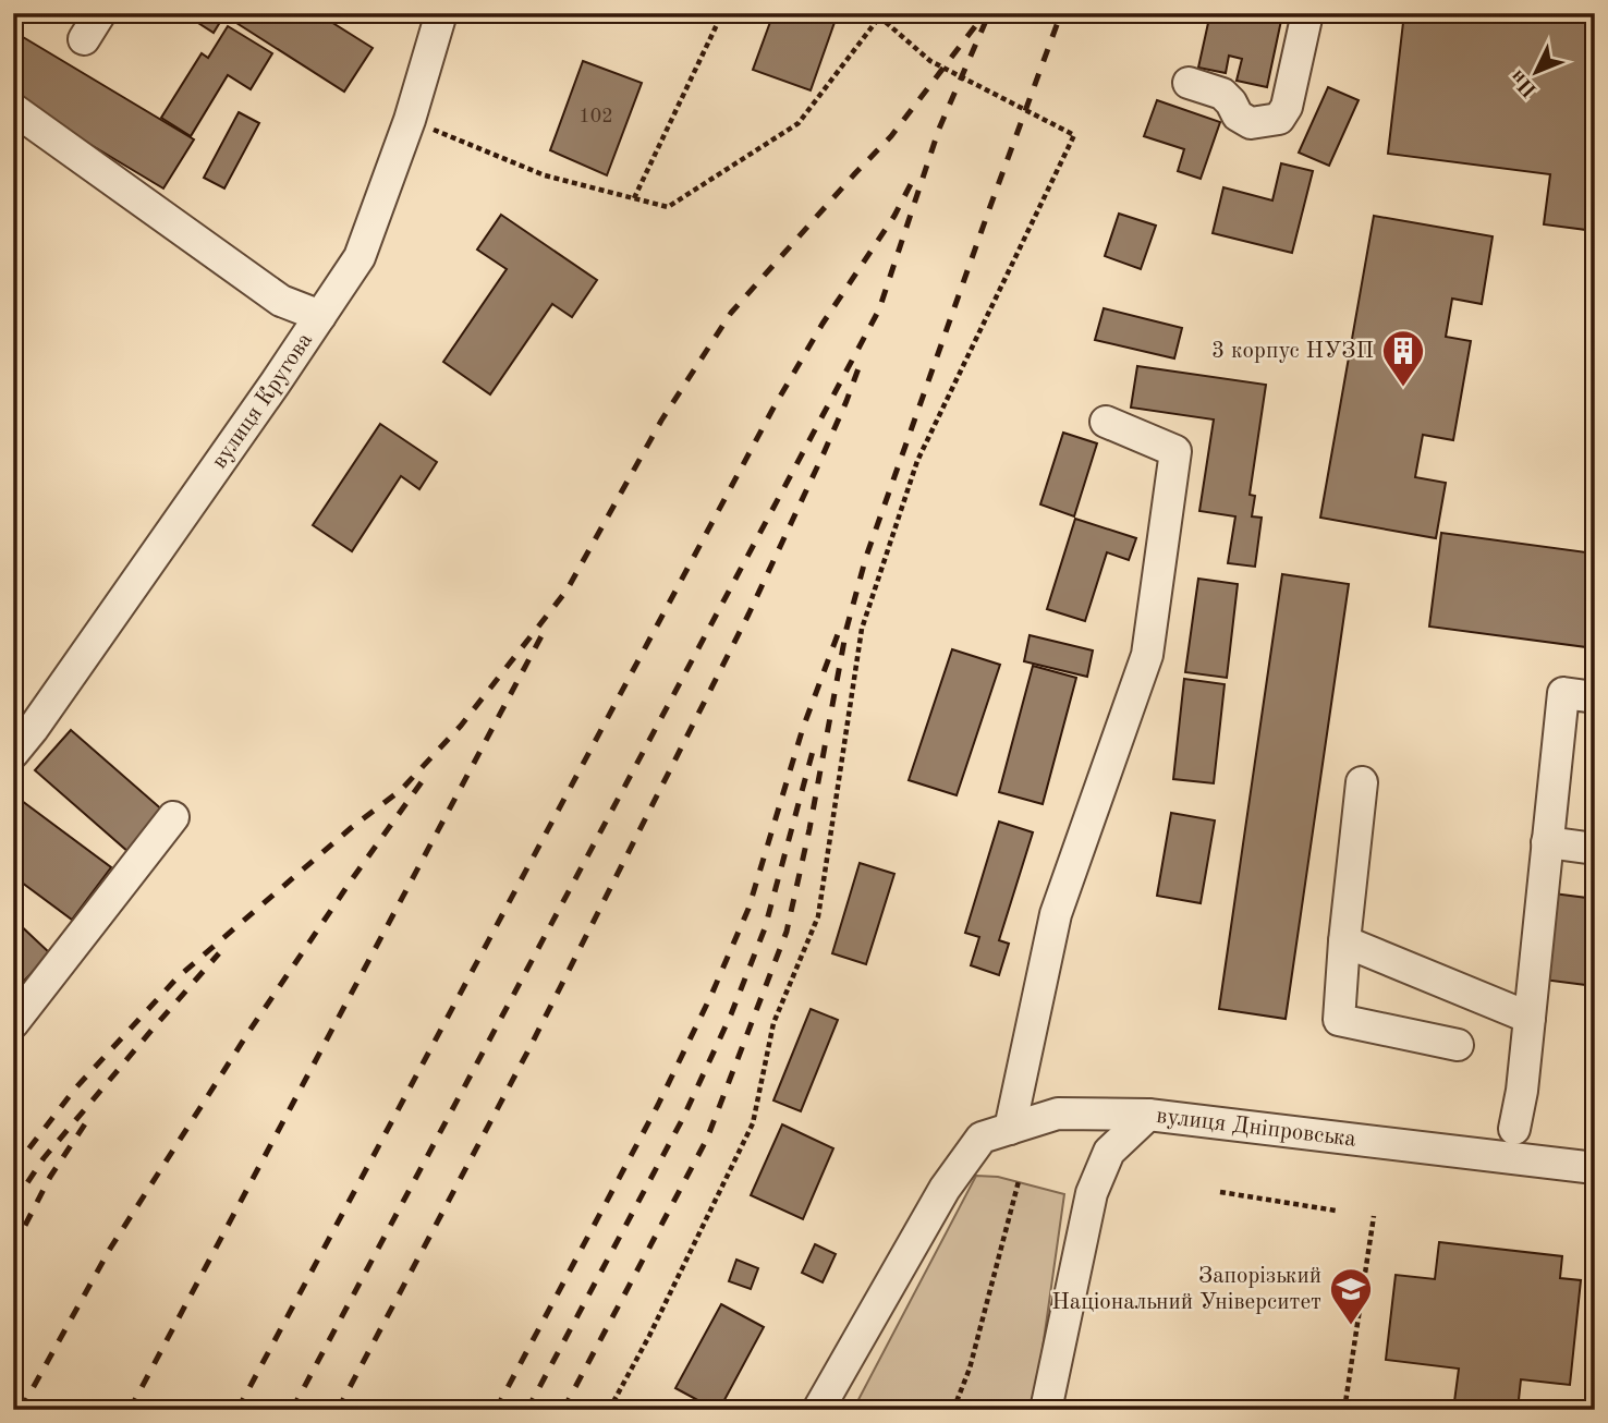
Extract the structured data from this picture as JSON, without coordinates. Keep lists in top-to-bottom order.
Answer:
{
  "streets": {
    "street": ["вулиця Кругова", "вулиця Дніпровська"]
  },
  "places": {
    "building": ["3 корпус НУЗП"],
    "school or university": ["Запорізький Національний Університет"]
  },
  "house_numbers": ["102"],
  "north": "bottom left"
}
